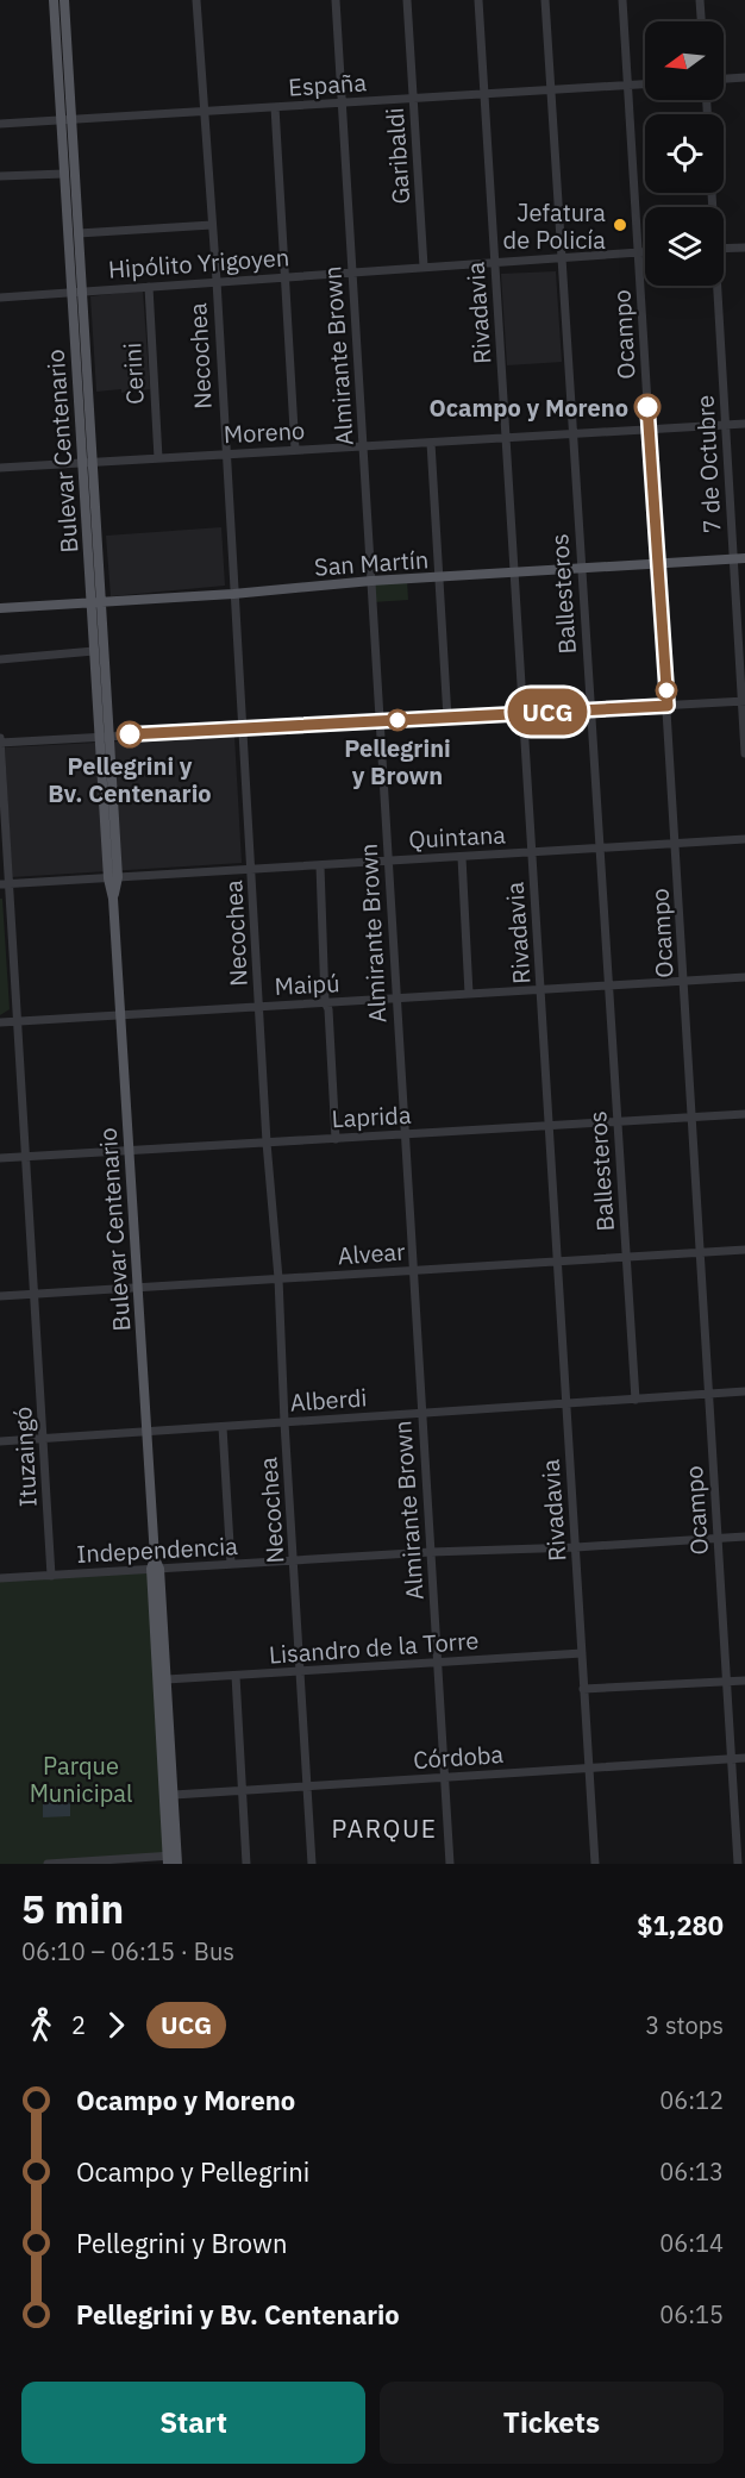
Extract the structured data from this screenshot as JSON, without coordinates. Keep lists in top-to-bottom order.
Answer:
{
  "streets": {
    "main road": ["Bulevar Centenario", "San Martín"],
    "street": [
      "España",
      "Garibaldi",
      "Hipólito Yrigoyen",
      "Rivadavia",
      "Ocampo",
      "Necochea",
      "Almirante Brown",
      "Cerini",
      "Moreno",
      "7 de Octubre",
      "Ballesteros",
      "Quintana",
      "Maipú",
      "Laprida",
      "Alvear",
      "Alberdi",
      "Ituzaingó",
      "Independencia",
      "Lisandro de la Torre",
      "Córdoba"
    ]
  },
  "crossings": [
    ["España", "Garibaldi"],
    ["España", "Rivadavia"],
    ["España", "Ocampo"],
    ["España", "Necochea"],
    ["España", "Almirante Brown"],
    ["España", "Bulevar Centenario"],
    ["España", "Ballesteros"],
    ["Garibaldi", "Hipólito Yrigoyen"],
    ["Hipólito Yrigoyen", "Rivadavia"],
    ["Hipólito Yrigoyen", "Ocampo"],
    ["Hipólito Yrigoyen", "Necochea"],
    ["Hipólito Yrigoyen", "Almirante Brown"],
    ["Hipólito Yrigoyen", "Cerini"],
    ["Hipólito Yrigoyen", "Bulevar Centenario"],
    ["Hipólito Yrigoyen", "Ballesteros"],
    ["Rivadavia", "Moreno"],
    ["Rivadavia", "San Martín"],
    ["Rivadavia", "Quintana"],
    ["Rivadavia", "Maipú"],
    ["Rivadavia", "Laprida"],
    ["Rivadavia", "Alvear"],
    ["Rivadavia", "Alberdi"],
    ["Rivadavia", "Independencia"],
    ["Rivadavia", "Lisandro de la Torre"],
    ["Rivadavia", "Córdoba"],
    ["Ocampo", "Moreno"],
    ["Ocampo", "San Martín"],
    ["Ocampo", "Quintana"],
    ["Ocampo", "Maipú"],
    ["Ocampo", "Laprida"],
    ["Ocampo", "Alvear"],
    ["Ocampo", "Alberdi"],
    ["Ocampo", "Independencia"],
    ["Ocampo", "Córdoba"],
    ["Necochea", "Moreno"],
    ["Necochea", "San Martín"],
    ["Necochea", "Quintana"],
    ["Necochea", "Maipú"],
    ["Necochea", "Laprida"],
    ["Necochea", "Alvear"],
    ["Necochea", "Alberdi"],
    ["Necochea", "Independencia"],
    ["Necochea", "Lisandro de la Torre"],
    ["Necochea", "Córdoba"],
    ["Almirante Brown", "Moreno"],
    ["Almirante Brown", "San Martín"],
    ["Almirante Brown", "Quintana"],
    ["Almirante Brown", "Maipú"],
    ["Almirante Brown", "Laprida"],
    ["Almirante Brown", "Alvear"],
    ["Almirante Brown", "Alberdi"],
    ["Almirante Brown", "Independencia"],
    ["Almirante Brown", "Lisandro de la Torre"],
    ["Almirante Brown", "Córdoba"],
    ["Cerini", "Moreno"],
    ["Moreno", "Bulevar Centenario"],
    ["Moreno", "7 de Octubre"],
    ["Moreno", "Ballesteros"],
    ["Bulevar Centenario", "San Martín"],
    ["Bulevar Centenario", "Quintana"],
    ["Bulevar Centenario", "Maipú"],
    ["Bulevar Centenario", "Laprida"],
    ["Bulevar Centenario", "Alvear"],
    ["Bulevar Centenario", "Alberdi"],
    ["Bulevar Centenario", "Independencia"],
    ["Bulevar Centenario", "Lisandro de la Torre"],
    ["Bulevar Centenario", "Córdoba"],
    ["7 de Octubre", "San Martín"],
    ["San Martín", "Ballesteros"],
    ["Ballesteros", "Quintana"],
    ["Ballesteros", "Maipú"],
    ["Ballesteros", "Laprida"],
    ["Ballesteros", "Alvear"],
    ["Ballesteros", "Alberdi"],
    ["Quintana", "Ituzaingó"],
    ["Maipú", "Ituzaingó"],
    ["Laprida", "Ituzaingó"],
    ["Alvear", "Ituzaingó"],
    ["Alberdi", "Ituzaingó"],
    ["Ituzaingó", "Independencia"]
  ],
  "districts": ["PARQUE"],
  "parks": ["Parque Municipal"],
  "places": [
    "Jefatura de Policía",
    "Ocampo y Moreno",
    "Pellegrini y Brown",
    "Pellegrini y Bv. Centenario"
  ],
  "lines": ["bus line UCG"],
  "north": "left",
  "page": {
    "on_map": "UCG",
    "heading": ["5 min", "06:10 – 06:15 · Bus", "$1,280"],
    "legs": ["2", "UCG", "3 stops"],
    "list": [
      {
        "name": "Ocampo y Moreno",
        "value": "06:12"
      },
      {
        "name": "Ocampo y Pellegrini",
        "value": "06:13"
      },
      {
        "name": "Pellegrini y Brown",
        "value": "06:14"
      },
      {
        "name": "Pellegrini y Bv. Centenario",
        "value": "06:15"
      }
    ],
    "buttons": ["Start", "Tickets"]
  }
}
